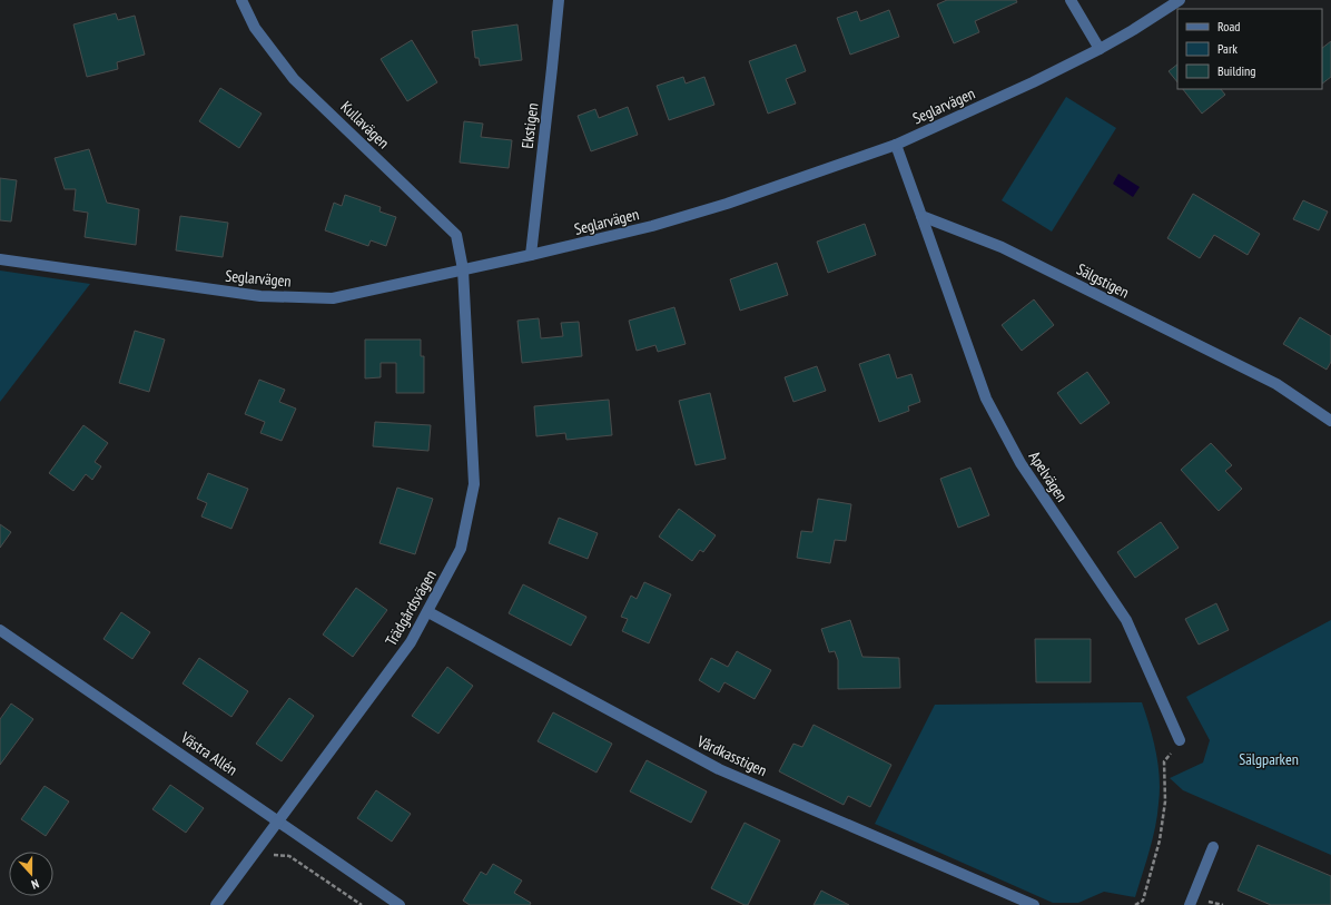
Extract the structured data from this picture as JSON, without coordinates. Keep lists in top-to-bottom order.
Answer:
{
  "streets": {
    "street": [
      "Seglarvägen",
      "Kullavägen",
      "Ekstigen",
      "Sälgstigen",
      "Apelvägen",
      "Trädgårdsvägen",
      "Västra Allén",
      "Vårdkasstigen"
    ]
  },
  "crossings": [
    ["Seglarvägen", "Kullavägen"],
    ["Seglarvägen", "Ekstigen"],
    ["Seglarvägen", "Trädgårdsvägen"],
    ["Kullavägen", "Trädgårdsvägen"],
    ["Sälgstigen", "Apelvägen"],
    ["Trädgårdsvägen", "Västra Allén"],
    ["Trädgårdsvägen", "Vårdkasstigen"]
  ],
  "parks": ["Sälgparken"],
  "legend": ["Road", "Park", "Building"],
  "north": "bottom"
}
